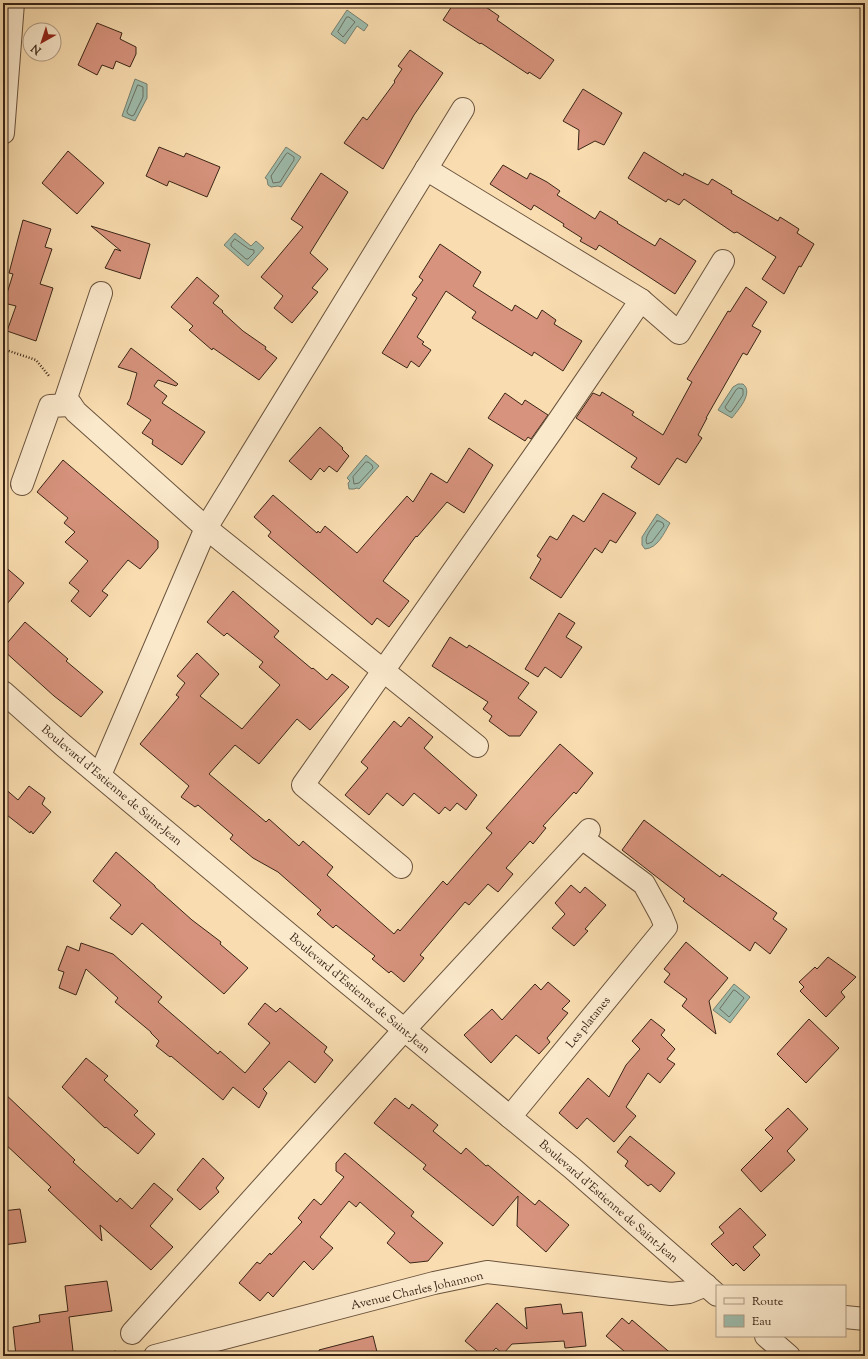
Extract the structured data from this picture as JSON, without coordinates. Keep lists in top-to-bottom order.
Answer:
{
  "streets": {
    "street": ["Boulevard d'Estienne de Saint-Jean", "Les platanes", "Avenue Charles Johannon"]
  },
  "crossings": [
    ["Boulevard d'Estienne de Saint-Jean", "Les platanes"],
    ["Boulevard d'Estienne de Saint-Jean", "Avenue Charles Johannon"]
  ],
  "legend": ["Route", "Eau"],
  "north": "bottom left"
}
